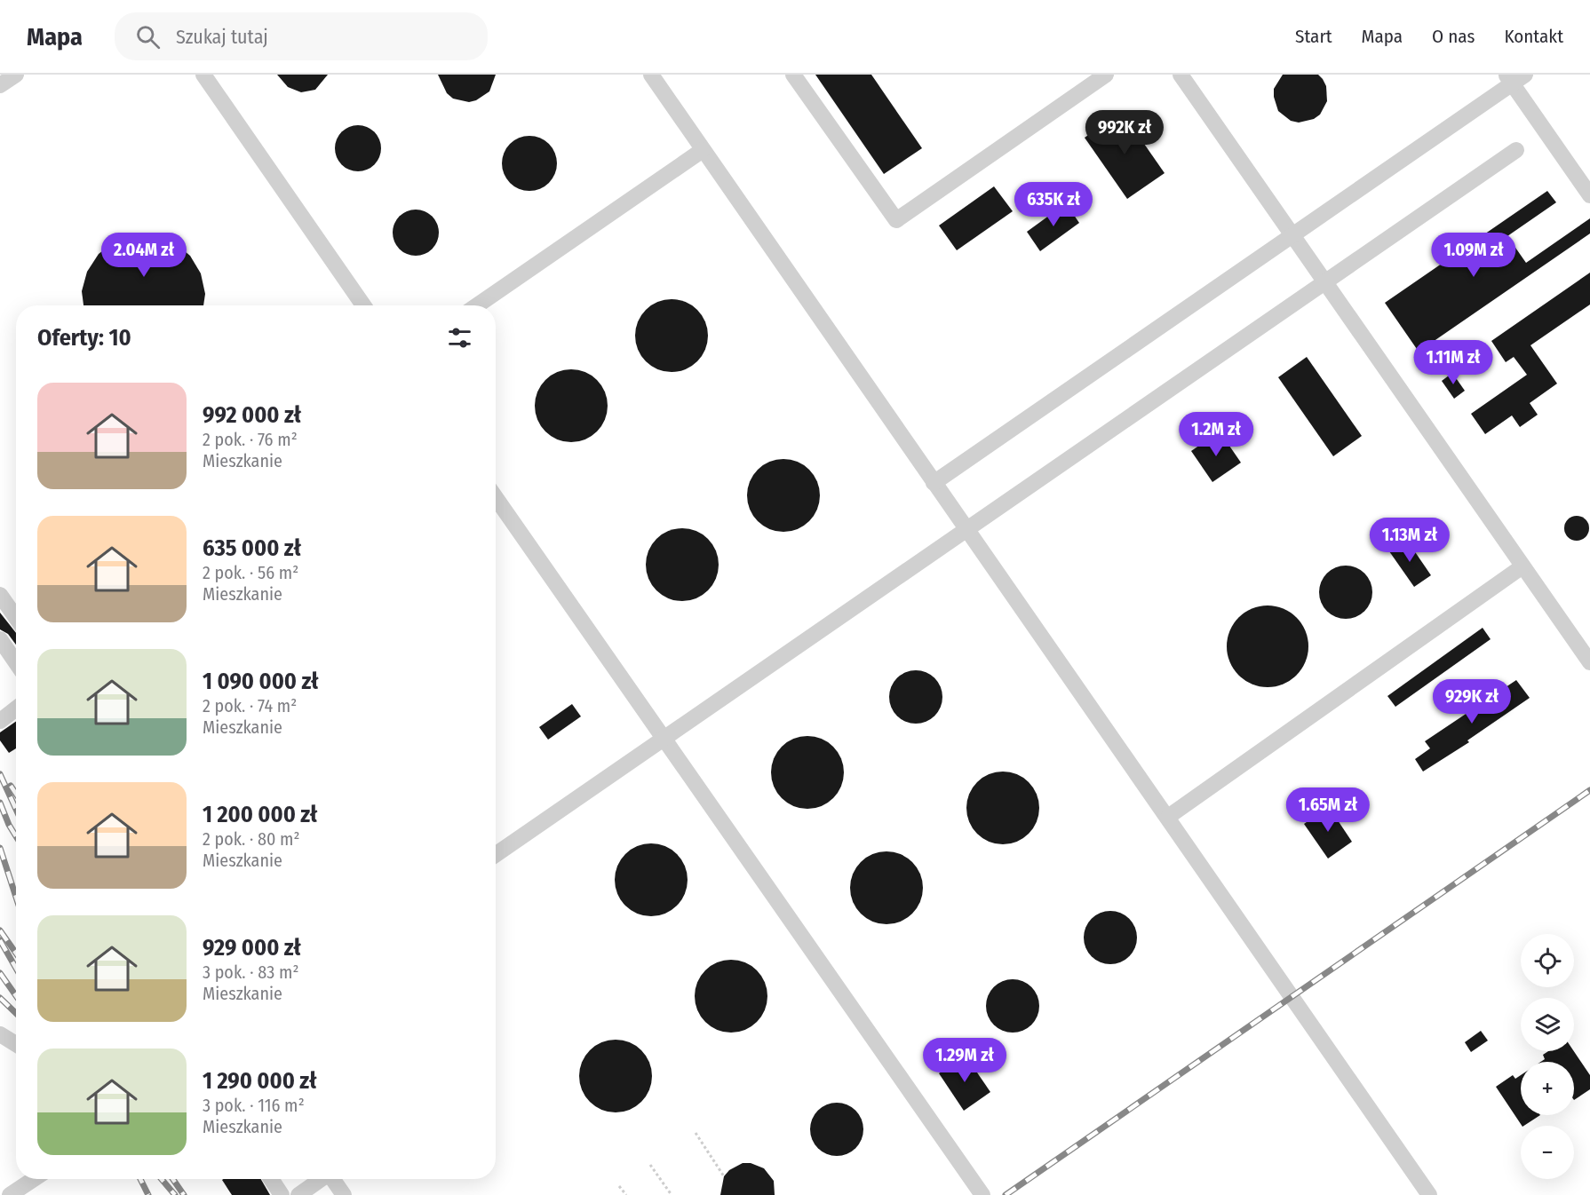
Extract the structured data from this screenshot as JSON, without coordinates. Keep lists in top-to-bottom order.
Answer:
{
  "page": {
    "header": "Mapa",
    "search": "Szukaj tutaj",
    "nav": [
      "Start",
      "Mapa",
      "O nas",
      "Kontakt"
    ],
    "price": [
      "992K zł",
      "635K zł",
      "2.04M zł",
      "1.09M zł",
      "1.11M zł",
      "1.2M zł",
      "1.13M zł",
      "929K zł",
      "1.65M zł",
      "1.29M zł"
    ],
    "heading": "Oferty: 10",
    "list": [
      {
        "name": "992 000 zł",
        "note": "2 pok. · 76 m² · Mieszkanie"
      },
      {
        "name": "635 000 zł",
        "note": "2 pok. · 56 m² · Mieszkanie"
      },
      {
        "name": "1 090 000 zł",
        "note": "2 pok. · 74 m² · Mieszkanie"
      },
      {
        "name": "1 200 000 zł",
        "note": "2 pok. · 80 m² · Mieszkanie"
      },
      {
        "name": "929 000 zł",
        "note": "3 pok. · 83 m² · Mieszkanie"
      },
      {
        "name": "1 290 000 zł",
        "note": "3 pok. · 116 m² · Mieszkanie"
      }
    ],
    "map_buttons": ["+", "−"]
  }
}
